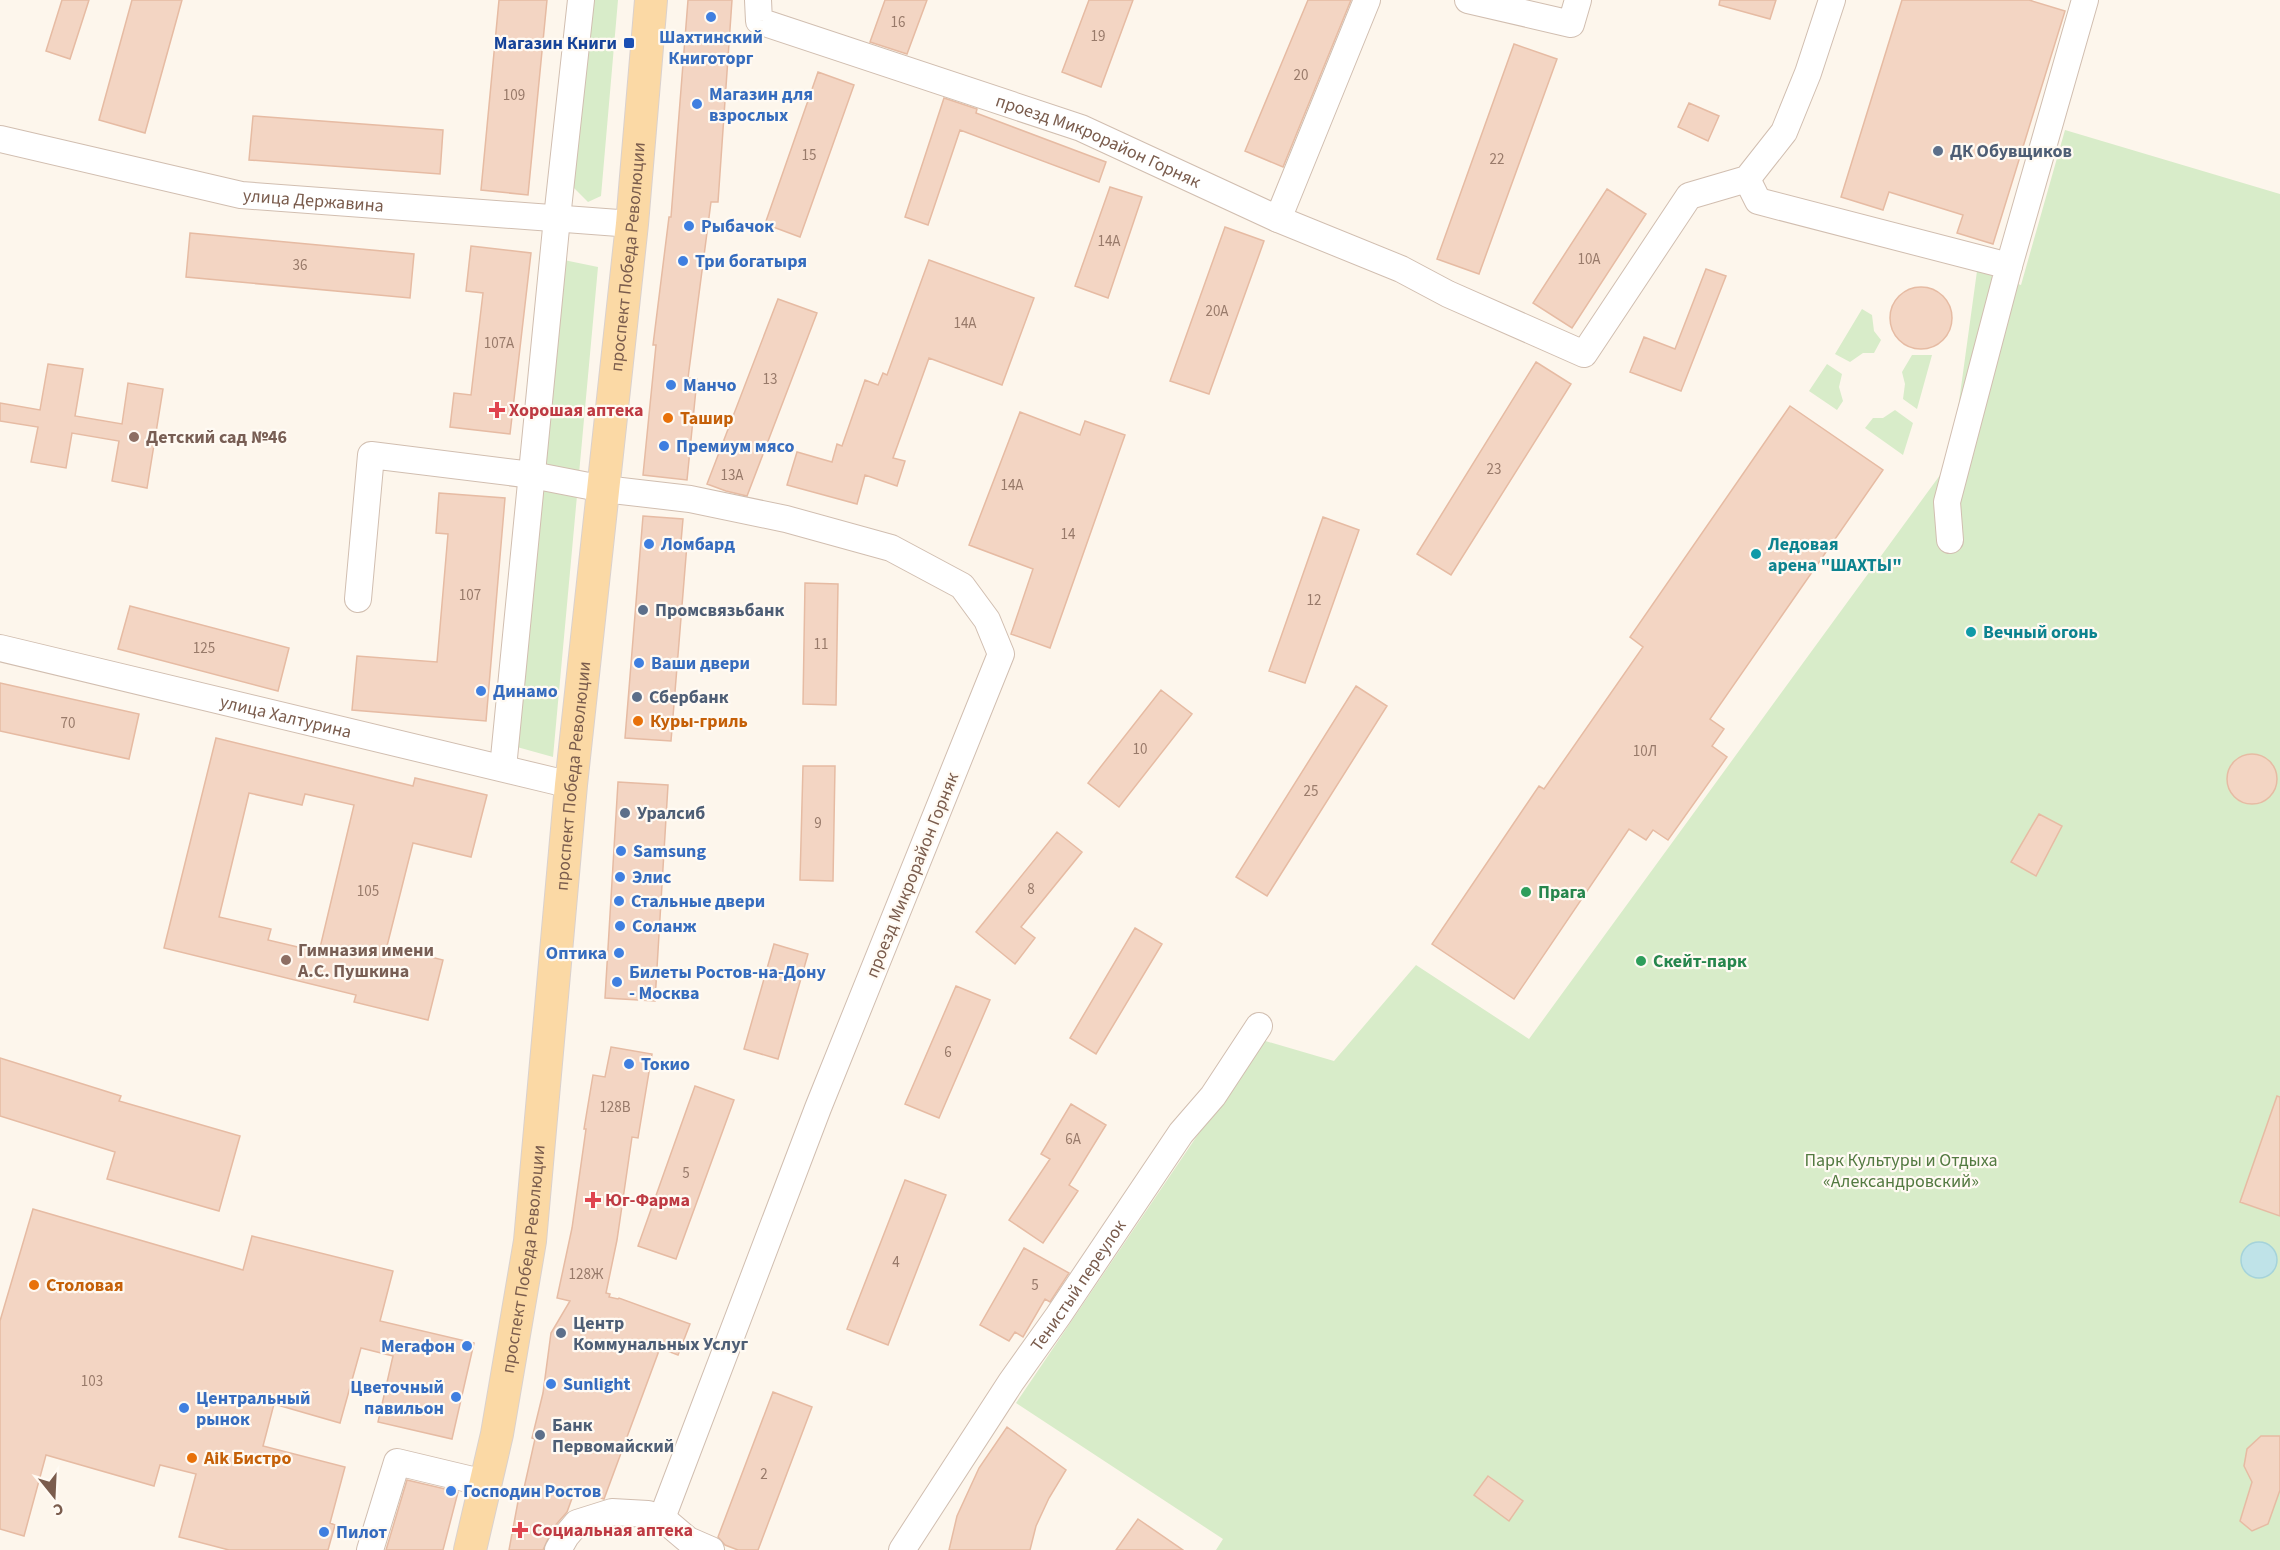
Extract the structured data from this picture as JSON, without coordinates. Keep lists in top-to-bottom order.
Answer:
{
  "streets": {
    "main road": ["проспект Победа Революции"],
    "street": [
      "проезд Микрорайон Горняк",
      "улица Державина",
      "улица Халтурина",
      "Тенистый переулок"
    ]
  },
  "crossings": [
    ["проезд Микрорайон Горняк", "проспект Победа Революции"],
    ["улица Державина", "проспект Победа Революции"],
    ["проспект Победа Революции", "улица Халтурина"]
  ],
  "parks": ["Парк Культуры и Отдыха «Александровский»"],
  "places": {
    "other": [
      "Шахтинский Книготорг",
      "Магазин для взрослых",
      "ДК Обувщиков",
      "Рыбачок",
      "Три богатыря",
      "Манчо",
      "Ташир",
      "Детский сад №46",
      "Премиум мясо",
      "Ломбард",
      "Ледовая арена \"ШАХТЫ\"",
      "Промсвязьбанк",
      "Вечный огонь",
      "Ваши двери",
      "Динамо",
      "Сбербанк",
      "Куры-гриль",
      "Уралсиб",
      "Samsung",
      "Элис",
      "Прага",
      "Стальные двери",
      "Соланж",
      "Оптика",
      "Гимназия имени А.С. Пушкина",
      "Скейт-парк",
      "Билеты Ростов-на-Дону - Москва",
      "Токио",
      "Столовая",
      "Центр Коммунальных Услуг",
      "Мегафон",
      "Sunlight",
      "Цветочный павильон",
      "Центральный рынок",
      "Банк Первомайский",
      "Aik Бистро",
      "Господин Ростов",
      "Пилот"
    ],
    "transit": ["Магазин Книги"],
    "health": ["Хорошая аптека", "Юг-Фарма", "Социальная аптека"]
  },
  "house_numbers": [
    "16",
    "19",
    "20",
    "109",
    "15",
    "22",
    "14А",
    "10А",
    "36",
    "20А",
    "14А",
    "107А",
    "13",
    "23",
    "13А",
    "14А",
    "14",
    "107",
    "12",
    "11",
    "125",
    "70",
    "10",
    "10Л",
    "25",
    "9",
    "8",
    "105",
    "6",
    "128В",
    "6А",
    "5",
    "4",
    "128Ж",
    "5",
    "103",
    "2"
  ],
  "north": "bottom"
}
